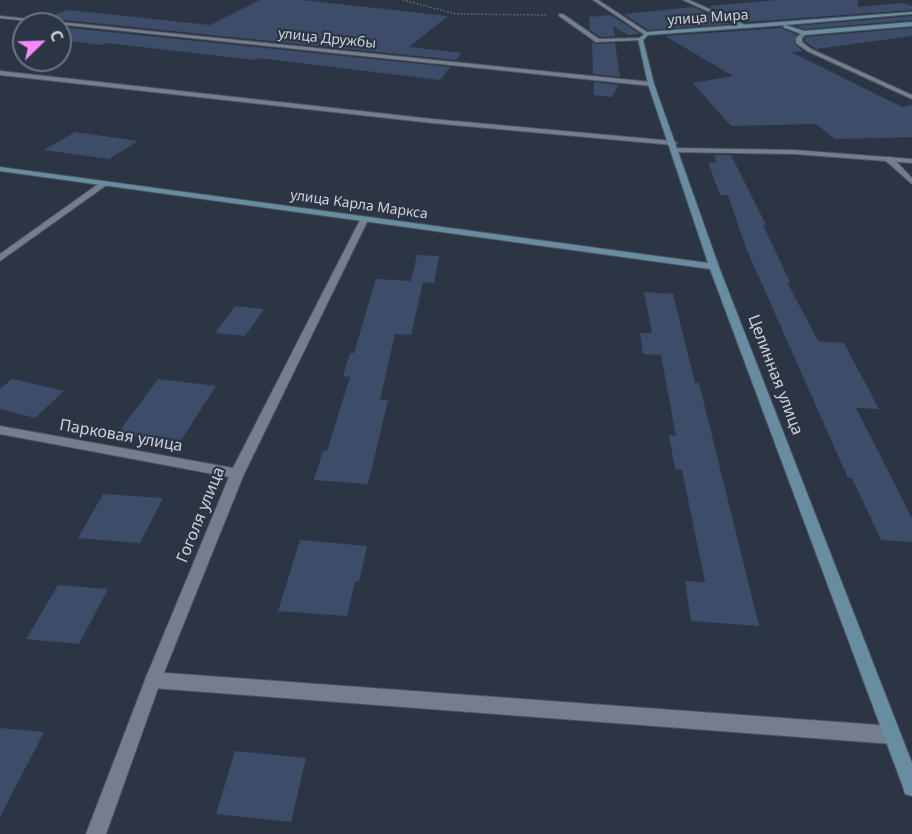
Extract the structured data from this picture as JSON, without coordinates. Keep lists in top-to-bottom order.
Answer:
{
  "streets": {
    "street": [
      "улица Мира",
      "улица Дружбы",
      "улица Карла Маркса",
      "Целинная улица",
      "Парковая улица",
      "Гоголя улица"
    ]
  },
  "crossings": [
    ["улица Мира", "Целинная улица"],
    ["улица Дружбы", "Целинная улица"],
    ["улица Карла Маркса", "Целинная улица"],
    ["улица Карла Маркса", "Гоголя улица"],
    ["Парковая улица", "Гоголя улица"]
  ],
  "north": "top right"
}
